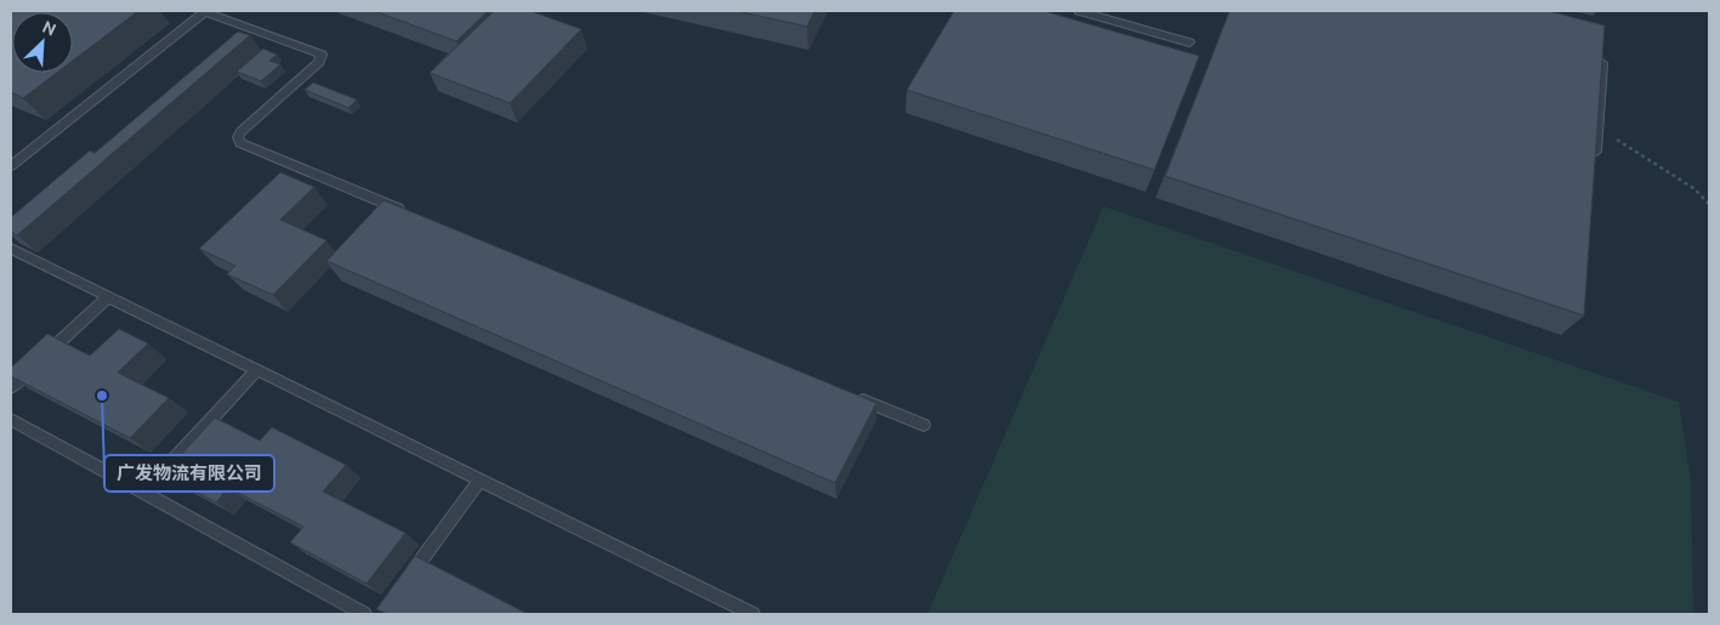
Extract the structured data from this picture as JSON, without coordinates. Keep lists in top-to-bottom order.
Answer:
{
  "places": ["广发物流有限公司"],
  "north": "top right"
}
